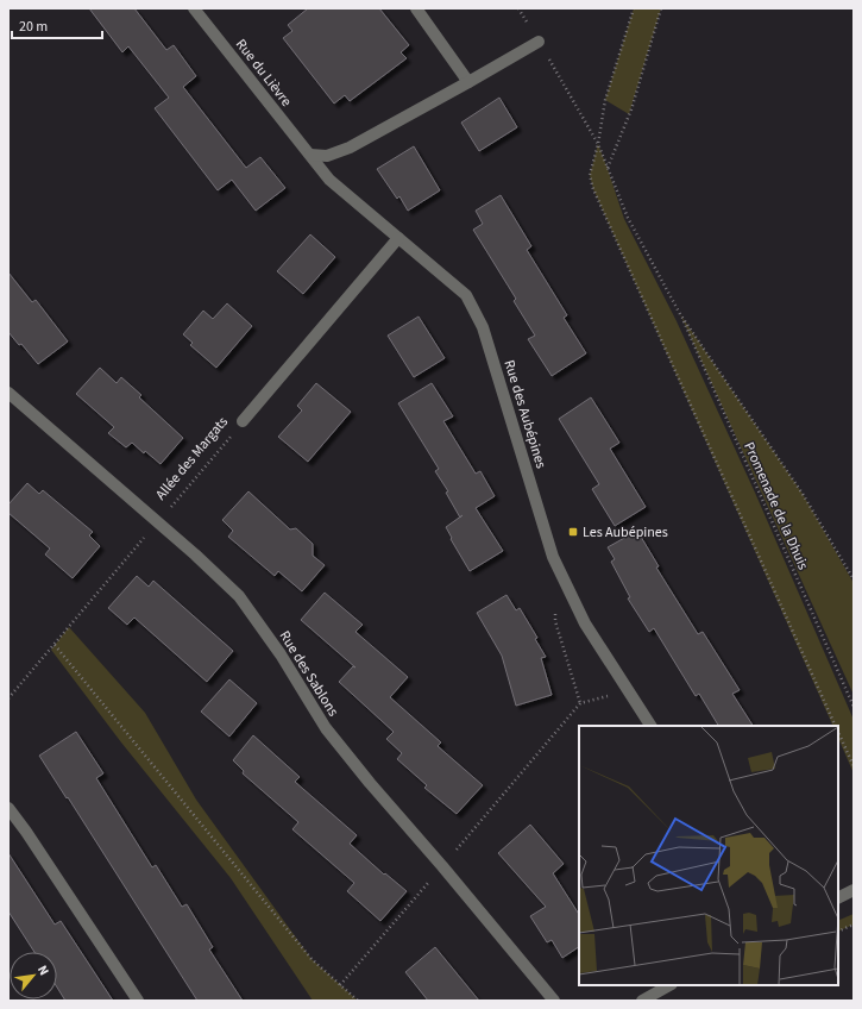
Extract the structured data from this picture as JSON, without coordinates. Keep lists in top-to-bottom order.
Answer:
{
  "streets": {
    "street": [
      "Rue du Lièvre",
      "Rue des Aubépines",
      "Allée des Margats",
      "Rue des Sablons"
    ],
    "path": ["Promenade de la Dhuis"]
  },
  "crossings": [
    ["Rue du Lièvre", "Rue des Aubépines"],
    ["Rue des Aubépines", "Allée des Margats"],
    ["Allée des Margats", "Rue des Sablons"]
  ],
  "places": {
    "transit": ["Les Aubépines"]
  },
  "scale_bar": "20 m",
  "north": "top right"
}
